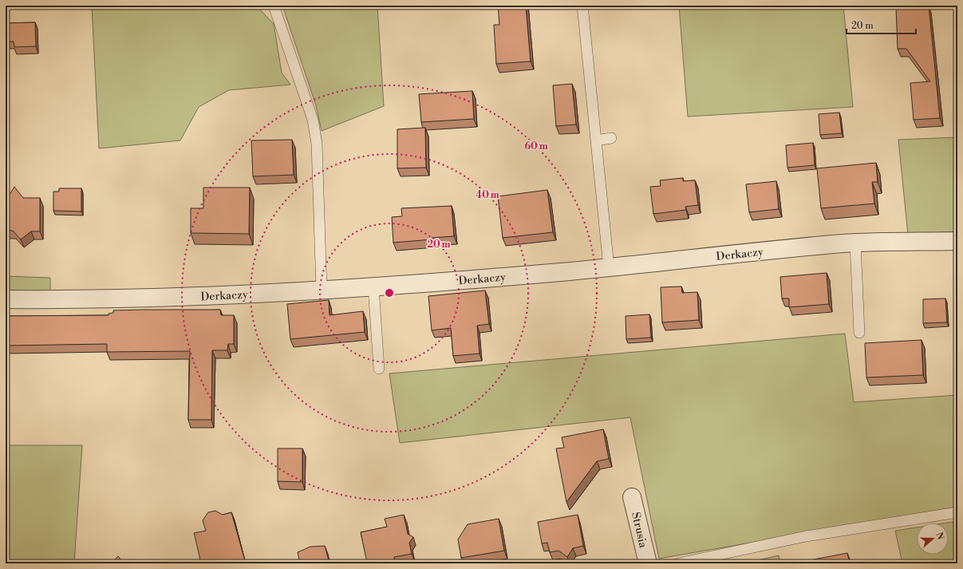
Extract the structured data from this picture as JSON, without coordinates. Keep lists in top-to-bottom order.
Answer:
{
  "streets": {
    "street": ["Derkaczy", "Strusia"]
  },
  "scale_bar": "20 m",
  "north": "right",
  "rings": ["60 m", "40 m", "20 m"]
}
